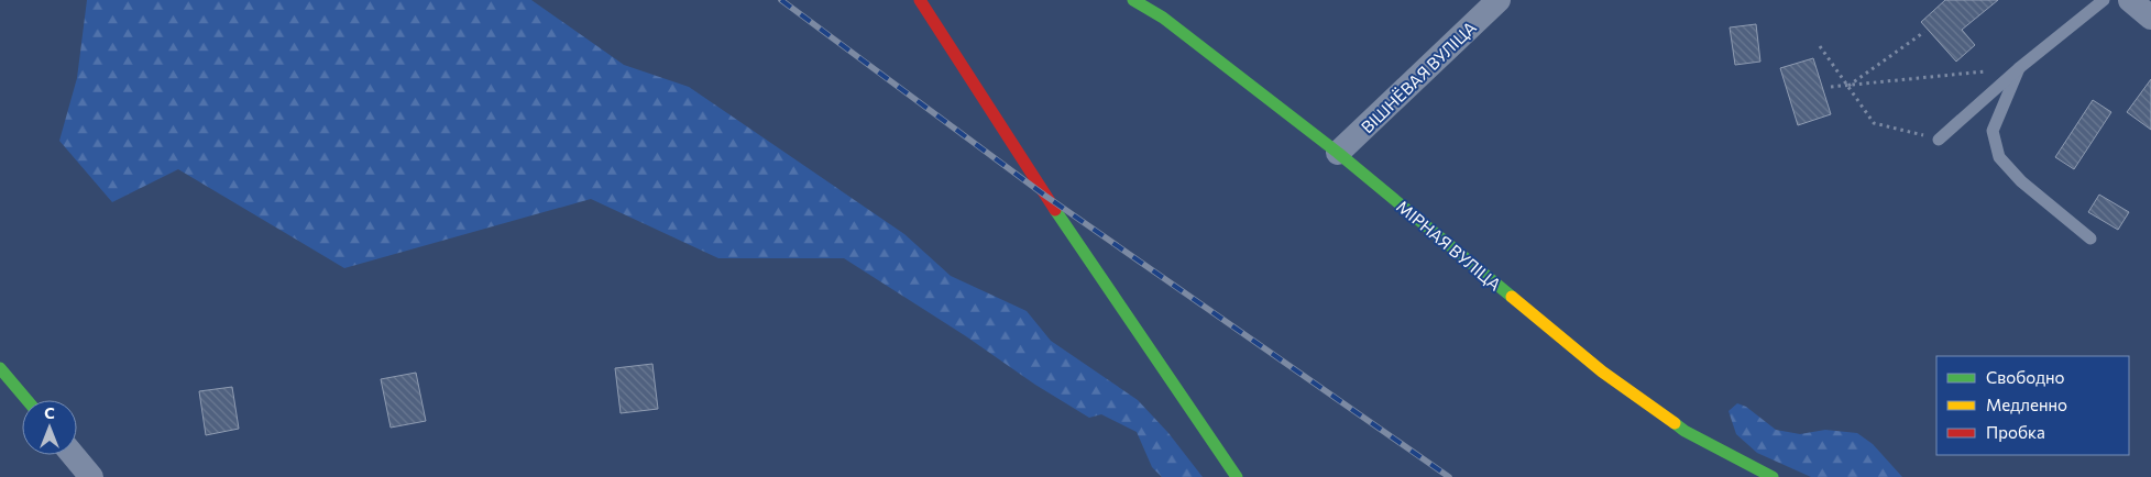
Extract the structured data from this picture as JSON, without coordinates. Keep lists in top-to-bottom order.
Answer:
{
  "streets": {
    "street": ["ВІШНЁВАЯ ВУЛІЦА", "МІРНАЯ ВУЛІЦА"]
  },
  "crossings": [
    ["ВІШНЁВАЯ ВУЛІЦА", "МІРНАЯ ВУЛІЦА"]
  ],
  "legend": ["Свободно", "Медленно", "Пробка"],
  "north": "top"
}
